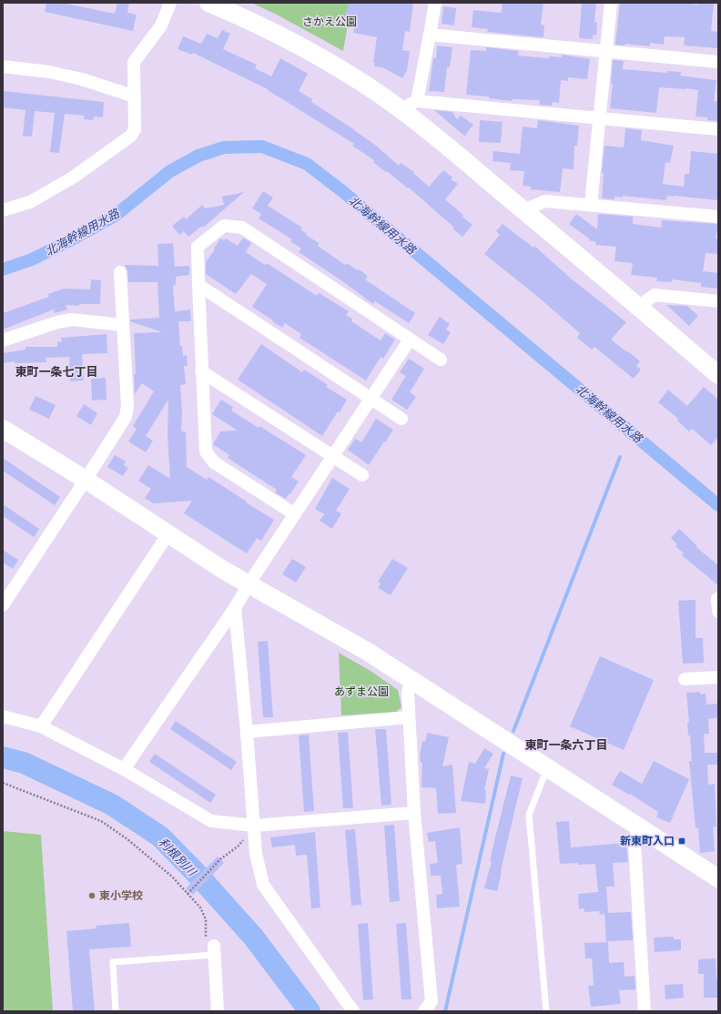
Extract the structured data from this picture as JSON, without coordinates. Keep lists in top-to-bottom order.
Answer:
{
  "districts": ["東町一条七丁目", "東町一条六丁目"],
  "water": ["北海幹線用水路", "利根別川"],
  "parks": ["さかえ公園", "あずま公園"],
  "places": {
    "transit": ["新東町入口"],
    "other": ["東小学校"]
  }
}
